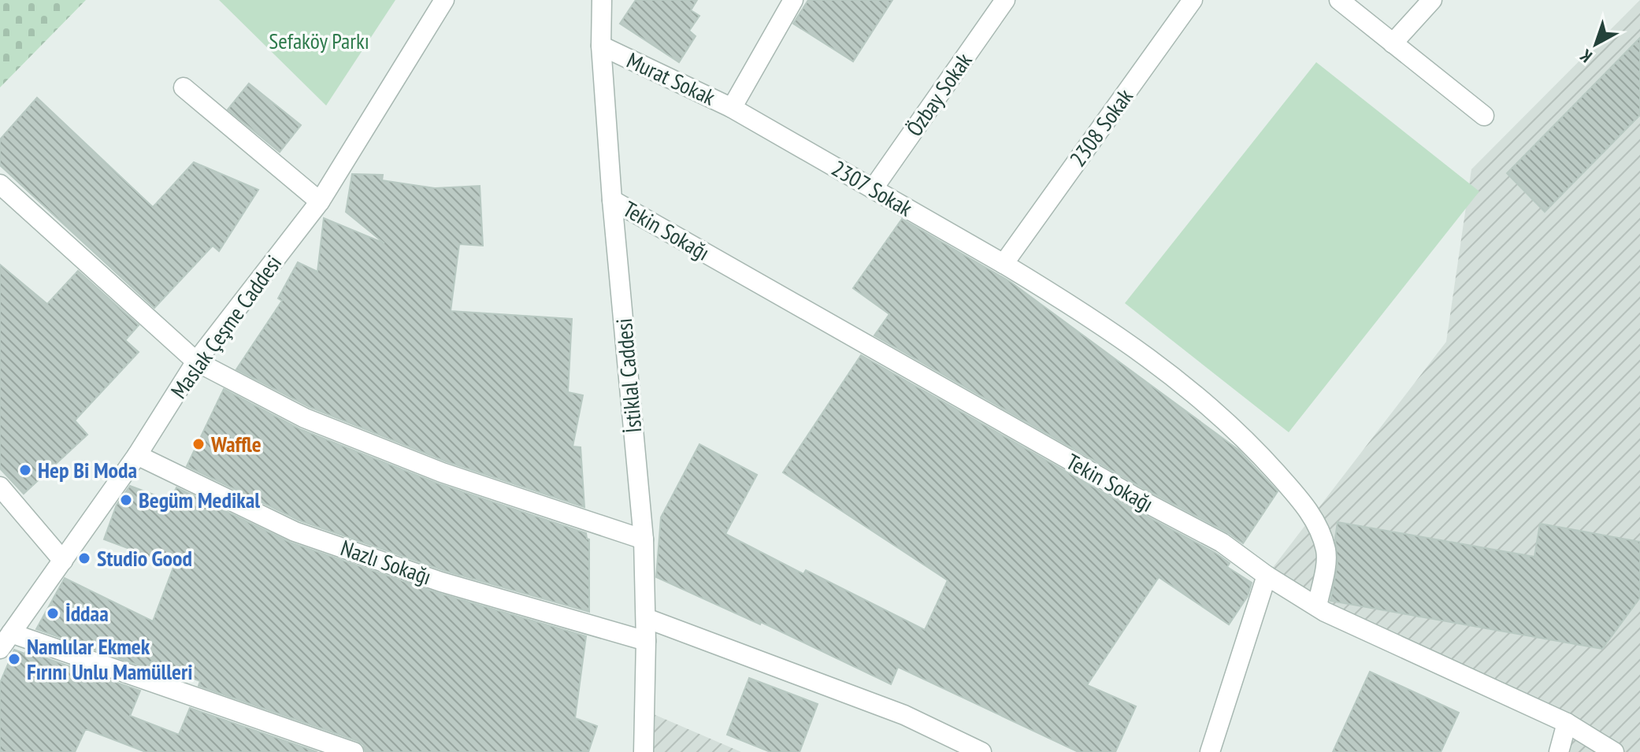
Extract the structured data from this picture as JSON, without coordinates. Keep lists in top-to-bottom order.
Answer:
{
  "streets": {
    "street": [
      "Murat Sokak",
      "Özbay Sokak",
      "2308 Sokak",
      "2307 Sokak",
      "Tekin Sokağı",
      "Maslak Çeşme Caddesi",
      "İstiklal Caddesi",
      "Nazlı Sokağı"
    ]
  },
  "crossings": [
    ["Murat Sokak", "2307 Sokak"],
    ["Murat Sokak", "İstiklal Caddesi"],
    ["Özbay Sokak", "2307 Sokak"],
    ["2308 Sokak", "2307 Sokak"],
    ["2307 Sokak", "Tekin Sokağı"],
    ["Tekin Sokağı", "İstiklal Caddesi"],
    ["Maslak Çeşme Caddesi", "Nazlı Sokağı"],
    ["İstiklal Caddesi", "Nazlı Sokağı"]
  ],
  "parks": ["Sefaköy Parkı"],
  "places": [
    "Waffle",
    "Hep Bi Moda",
    "Begüm Medikal",
    "Studio Good",
    "İddaa",
    "Namlılar Ekmek Fırını Unlu Mamülleri"
  ],
  "north": "bottom left"
}
